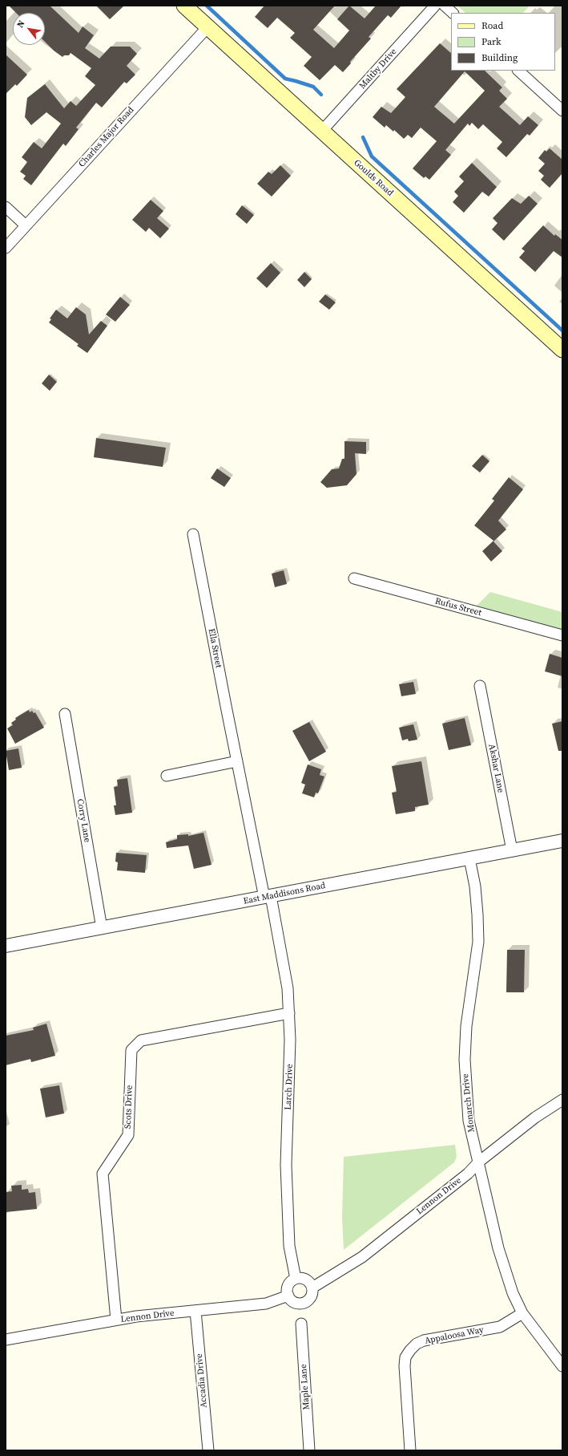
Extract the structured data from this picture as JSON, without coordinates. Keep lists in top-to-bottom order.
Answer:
{
  "streets": {
    "main road": ["Goulds Road"],
    "street": [
      "Maltby Drive",
      "Charles Major Road",
      "Rufus Street",
      "Ella Street",
      "Akshar Lane",
      "Corry Lane",
      "East Maddisons Road",
      "Larch Drive",
      "Monarch Drive",
      "Scots Drive",
      "Lennon Drive",
      "Appaloosa Way",
      "Accadia Drive",
      "Maple Lane"
    ]
  },
  "crossings": [
    ["Maltby Drive", "Goulds Road"],
    ["Charles Major Road", "Goulds Road"],
    ["Ella Street", "East Maddisons Road"],
    ["Ella Street", "Larch Drive"],
    ["Akshar Lane", "East Maddisons Road"],
    ["Corry Lane", "East Maddisons Road"],
    ["East Maddisons Road", "Larch Drive"],
    ["East Maddisons Road", "Monarch Drive"],
    ["Larch Drive", "Scots Drive"],
    ["Larch Drive", "Lennon Drive"],
    ["Monarch Drive", "Lennon Drive"],
    ["Monarch Drive", "Appaloosa Way"],
    ["Scots Drive", "Lennon Drive"],
    ["Lennon Drive", "Accadia Drive"]
  ],
  "legend": ["Road", "Park", "Building"],
  "north": "top left"
}
